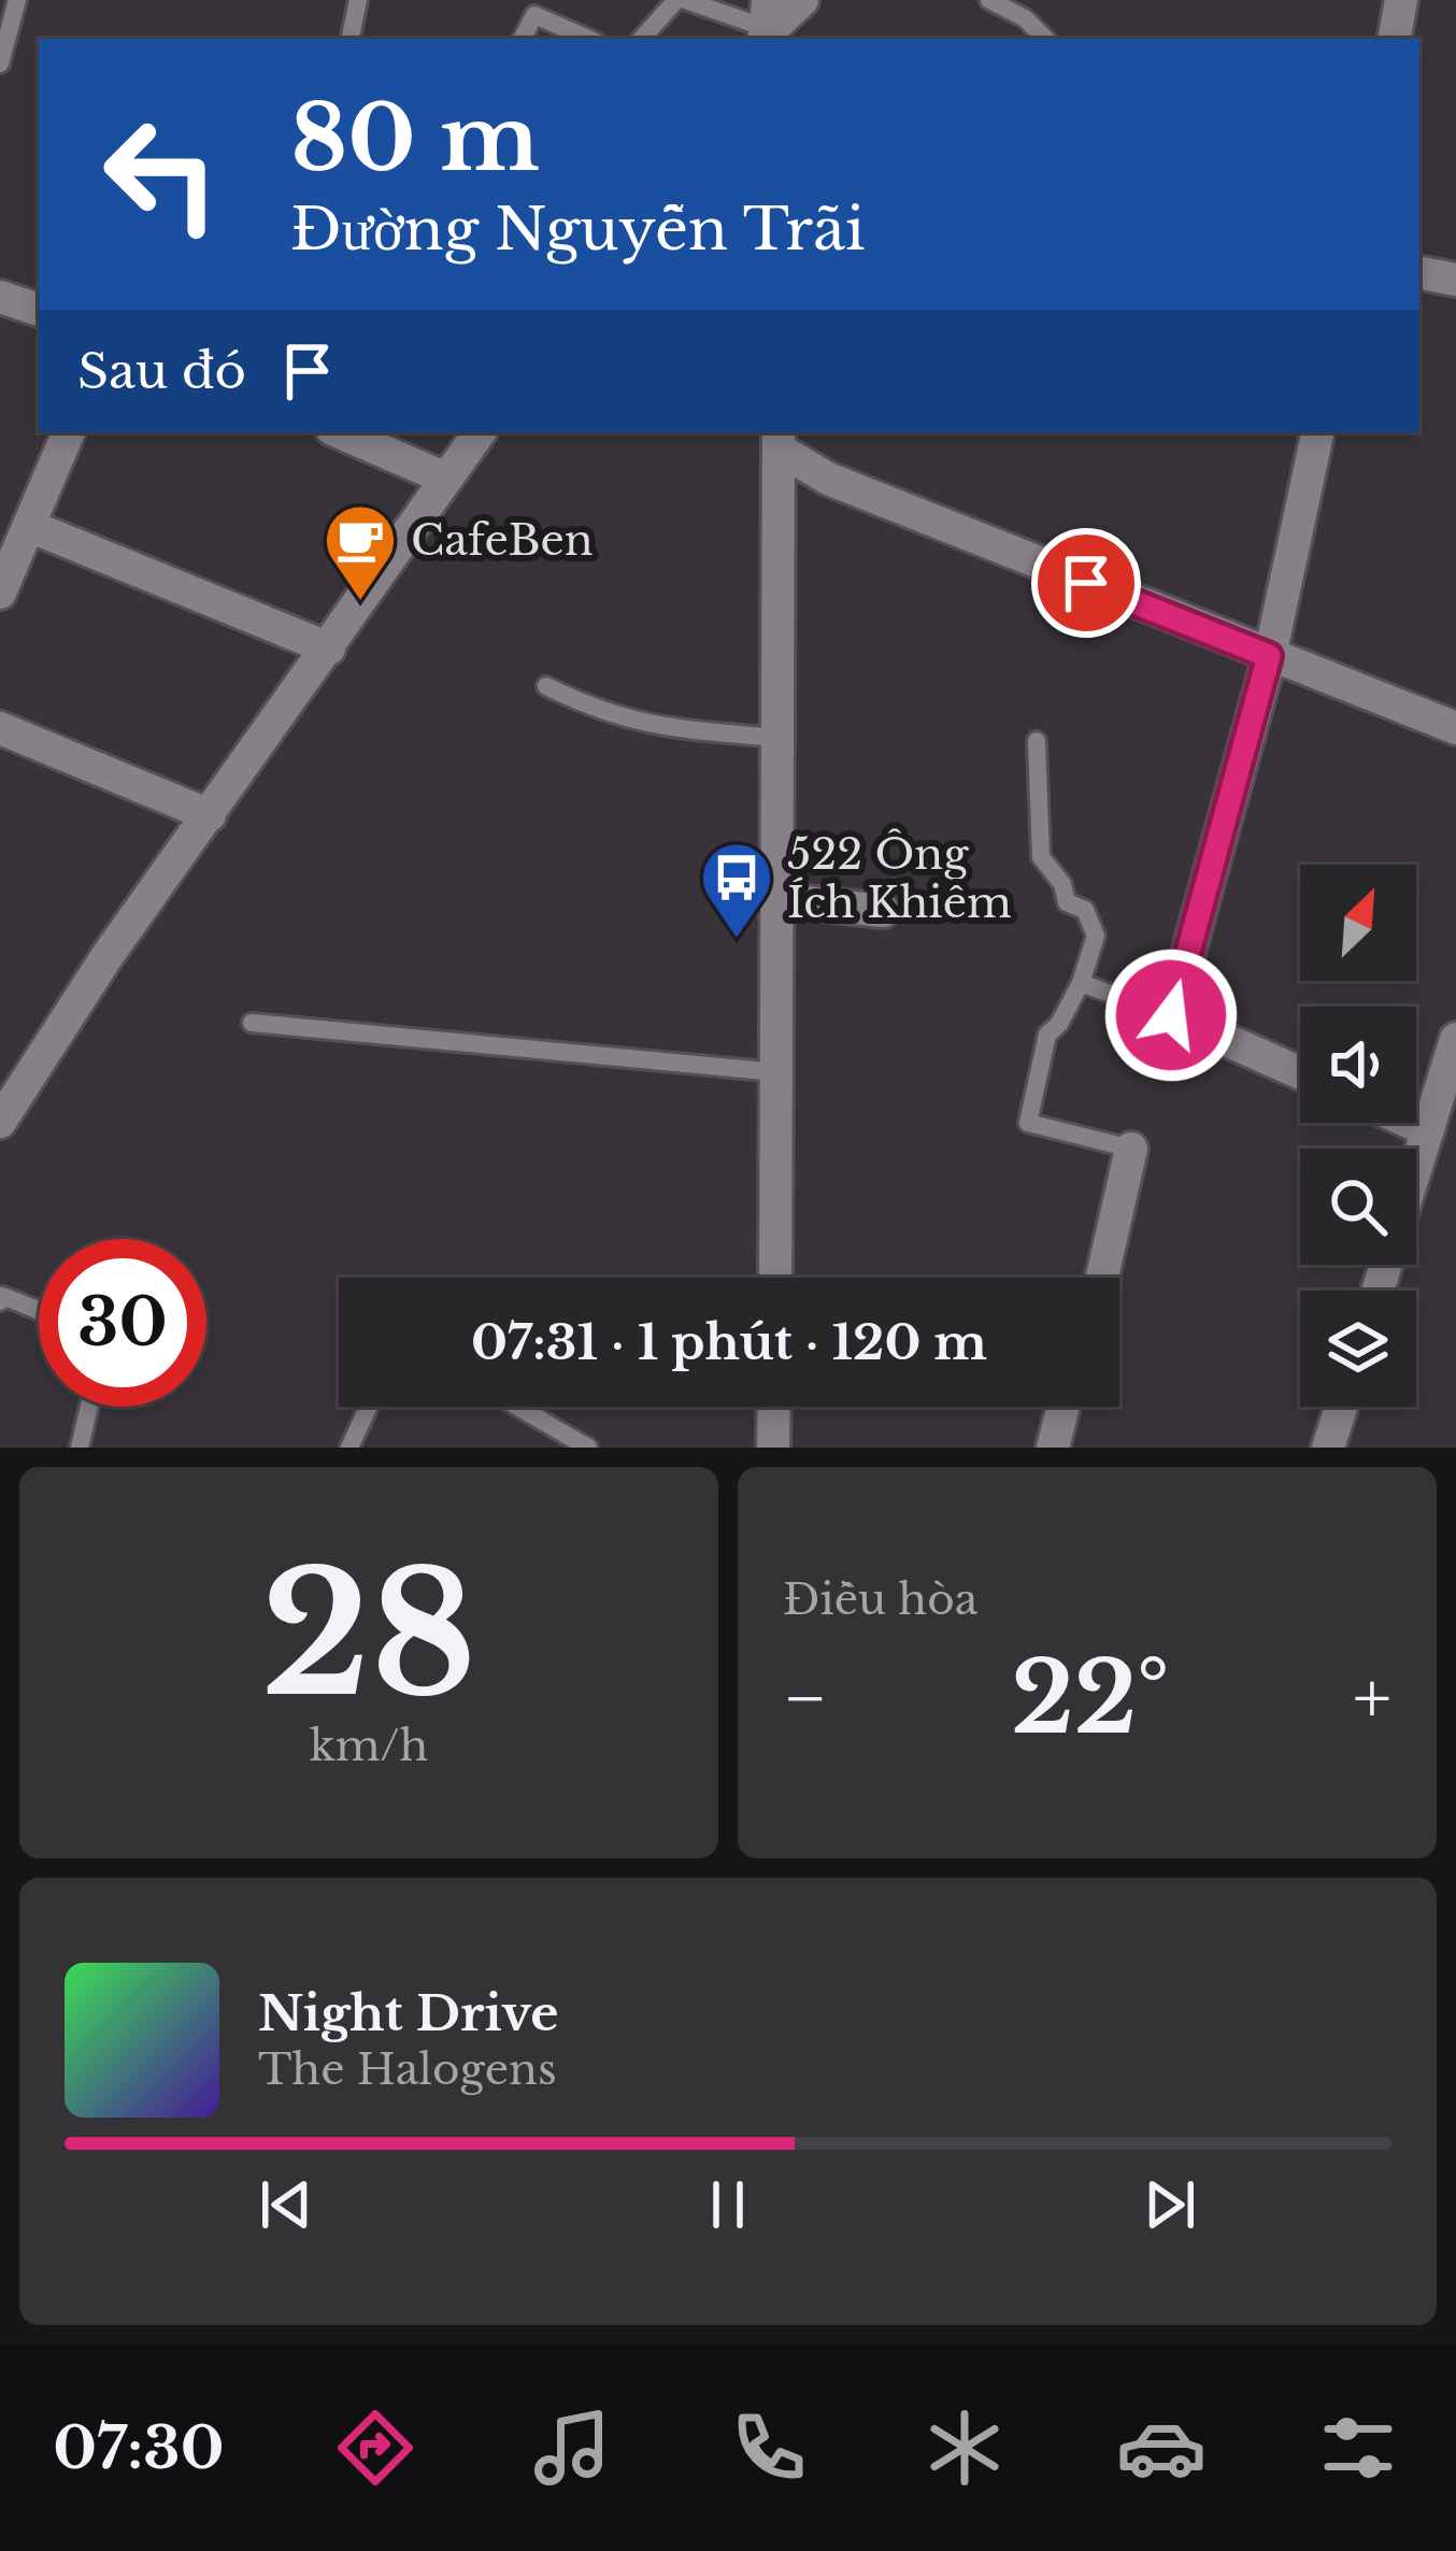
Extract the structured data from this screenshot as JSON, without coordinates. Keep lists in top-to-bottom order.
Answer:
{
  "places": {
    "cafe": ["CafeBen"],
    "bus stop": ["522 Ông Ích Khiêm"]
  },
  "north": "top right",
  "page": {
    "turn": ["80 m", "Đường Nguyễn Trãi"],
    "then": "Sau đó",
    "limit": "30",
    "trip": "07:31 · 1 phút · 120 m",
    "tile": [
      ["28", "km/h"],
      "Điều hòa"
    ],
    "heat": ["−", "22°", "+"],
    "song": ["Night Drive", "The Halogens"],
    "tabs": "07:30"
  }
}
